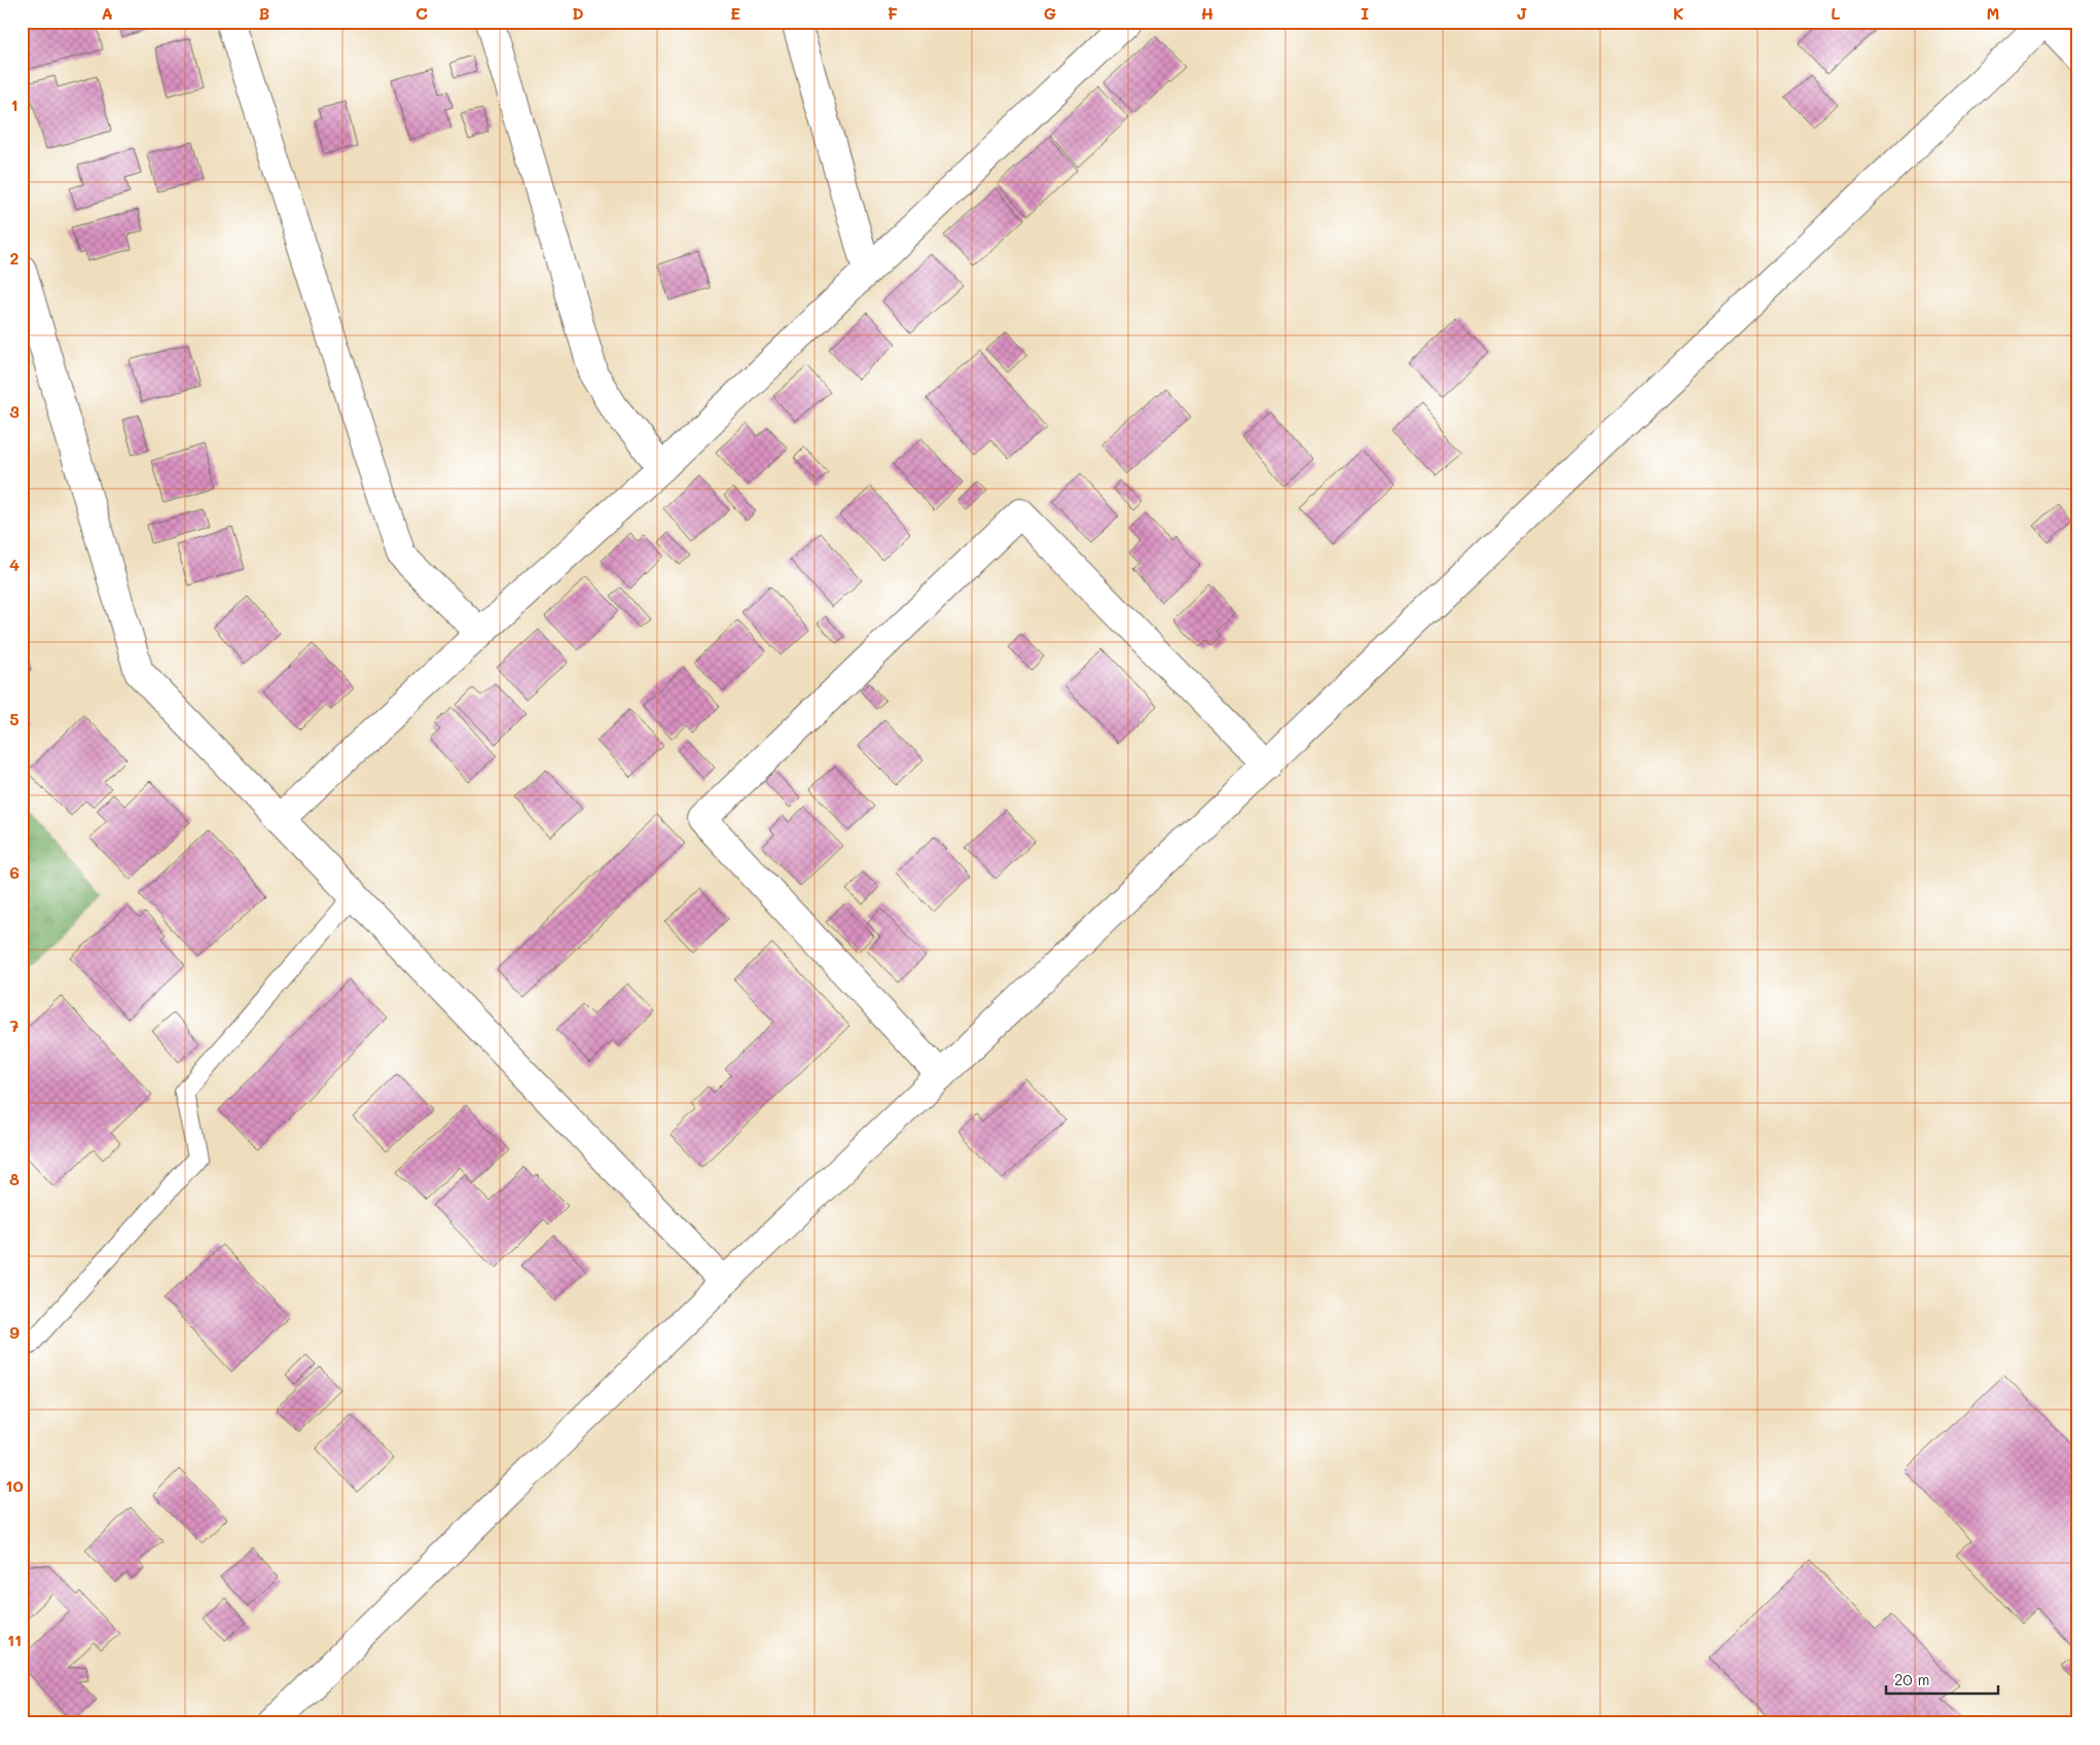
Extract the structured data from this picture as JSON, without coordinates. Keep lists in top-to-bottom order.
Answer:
{
  "scale_bar": "20 m",
  "grid": {
    "columns": [
      "A",
      "B",
      "C",
      "D",
      "E",
      "F",
      "G",
      "H",
      "I",
      "J",
      "K",
      "L",
      "M"
    ],
    "rows": [
      "1",
      "2",
      "3",
      "4",
      "5",
      "6",
      "7",
      "8",
      "9",
      "10",
      "11"
    ]
  }
}
